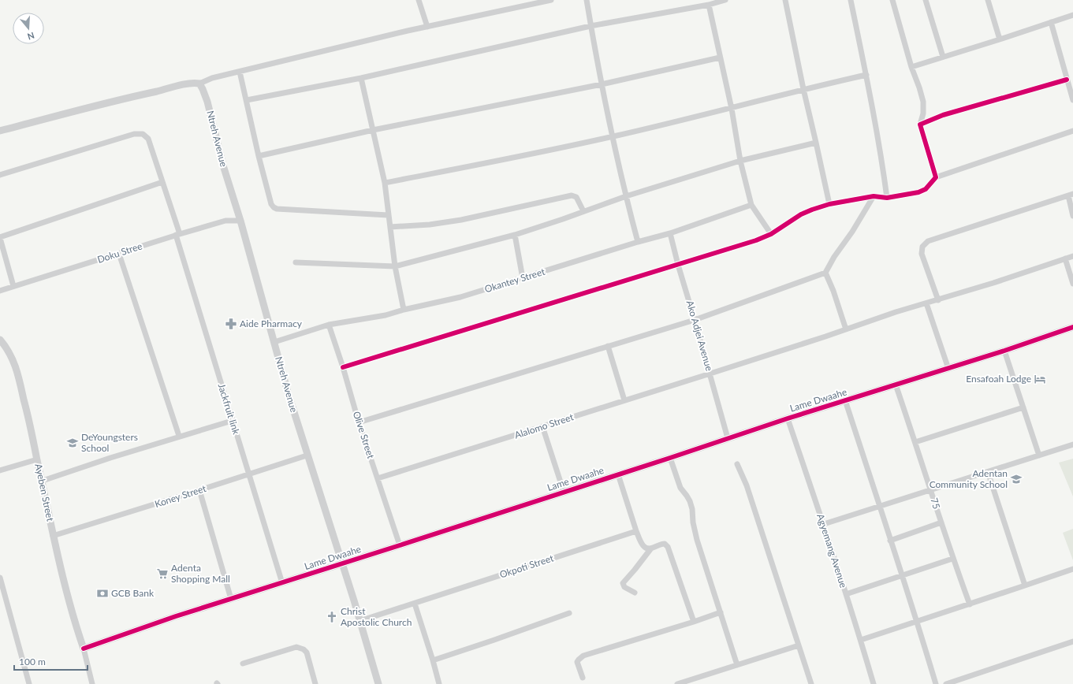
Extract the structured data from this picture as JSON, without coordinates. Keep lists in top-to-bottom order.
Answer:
{
  "streets": {
    "street": [
      "Ntreh Avenue",
      "Doku Stree",
      "Okantey Street",
      "Ako Adjei Avenue",
      "Lame Dwaahe",
      "Jackfruit link",
      "Alalomo Street",
      "Olive Street",
      "Ayeben Street",
      "Koney Street",
      "75",
      "Agyemang Avenue",
      "Okpoti Street"
    ]
  },
  "crossings": [
    ["Ntreh Avenue", "Doku Stree"],
    ["Ntreh Avenue", "Okantey Street"],
    ["Ntreh Avenue", "Lame Dwaahe"],
    ["Ntreh Avenue", "Koney Street"],
    ["Ntreh Avenue", "Okpoti Street"],
    ["Doku Stree", "Jackfruit link"],
    ["Okantey Street", "Ako Adjei Avenue"],
    ["Okantey Street", "Olive Street"],
    ["Ako Adjei Avenue", "Lame Dwaahe"],
    ["Ako Adjei Avenue", "Alalomo Street"],
    ["Lame Dwaahe", "Jackfruit link"],
    ["Lame Dwaahe", "Olive Street"],
    ["Lame Dwaahe", "Ayeben Street"],
    ["Lame Dwaahe", "75"],
    ["Lame Dwaahe", "Agyemang Avenue"],
    ["Jackfruit link", "Koney Street"],
    ["Alalomo Street", "Olive Street"],
    ["Ayeben Street", "Koney Street"]
  ],
  "places": {
    "pharmacy": ["Aide Pharmacy"],
    "hotel": ["Ensafoah Lodge"],
    "school or university": ["DeYoungsters School", "Adentan Community School"],
    "supermarket": ["Adenta Shopping Mall"],
    "bank": ["GCB Bank"],
    "church": ["Christ Apostolic Church"]
  },
  "scale_bar": "100 m",
  "north": "bottom"
}
